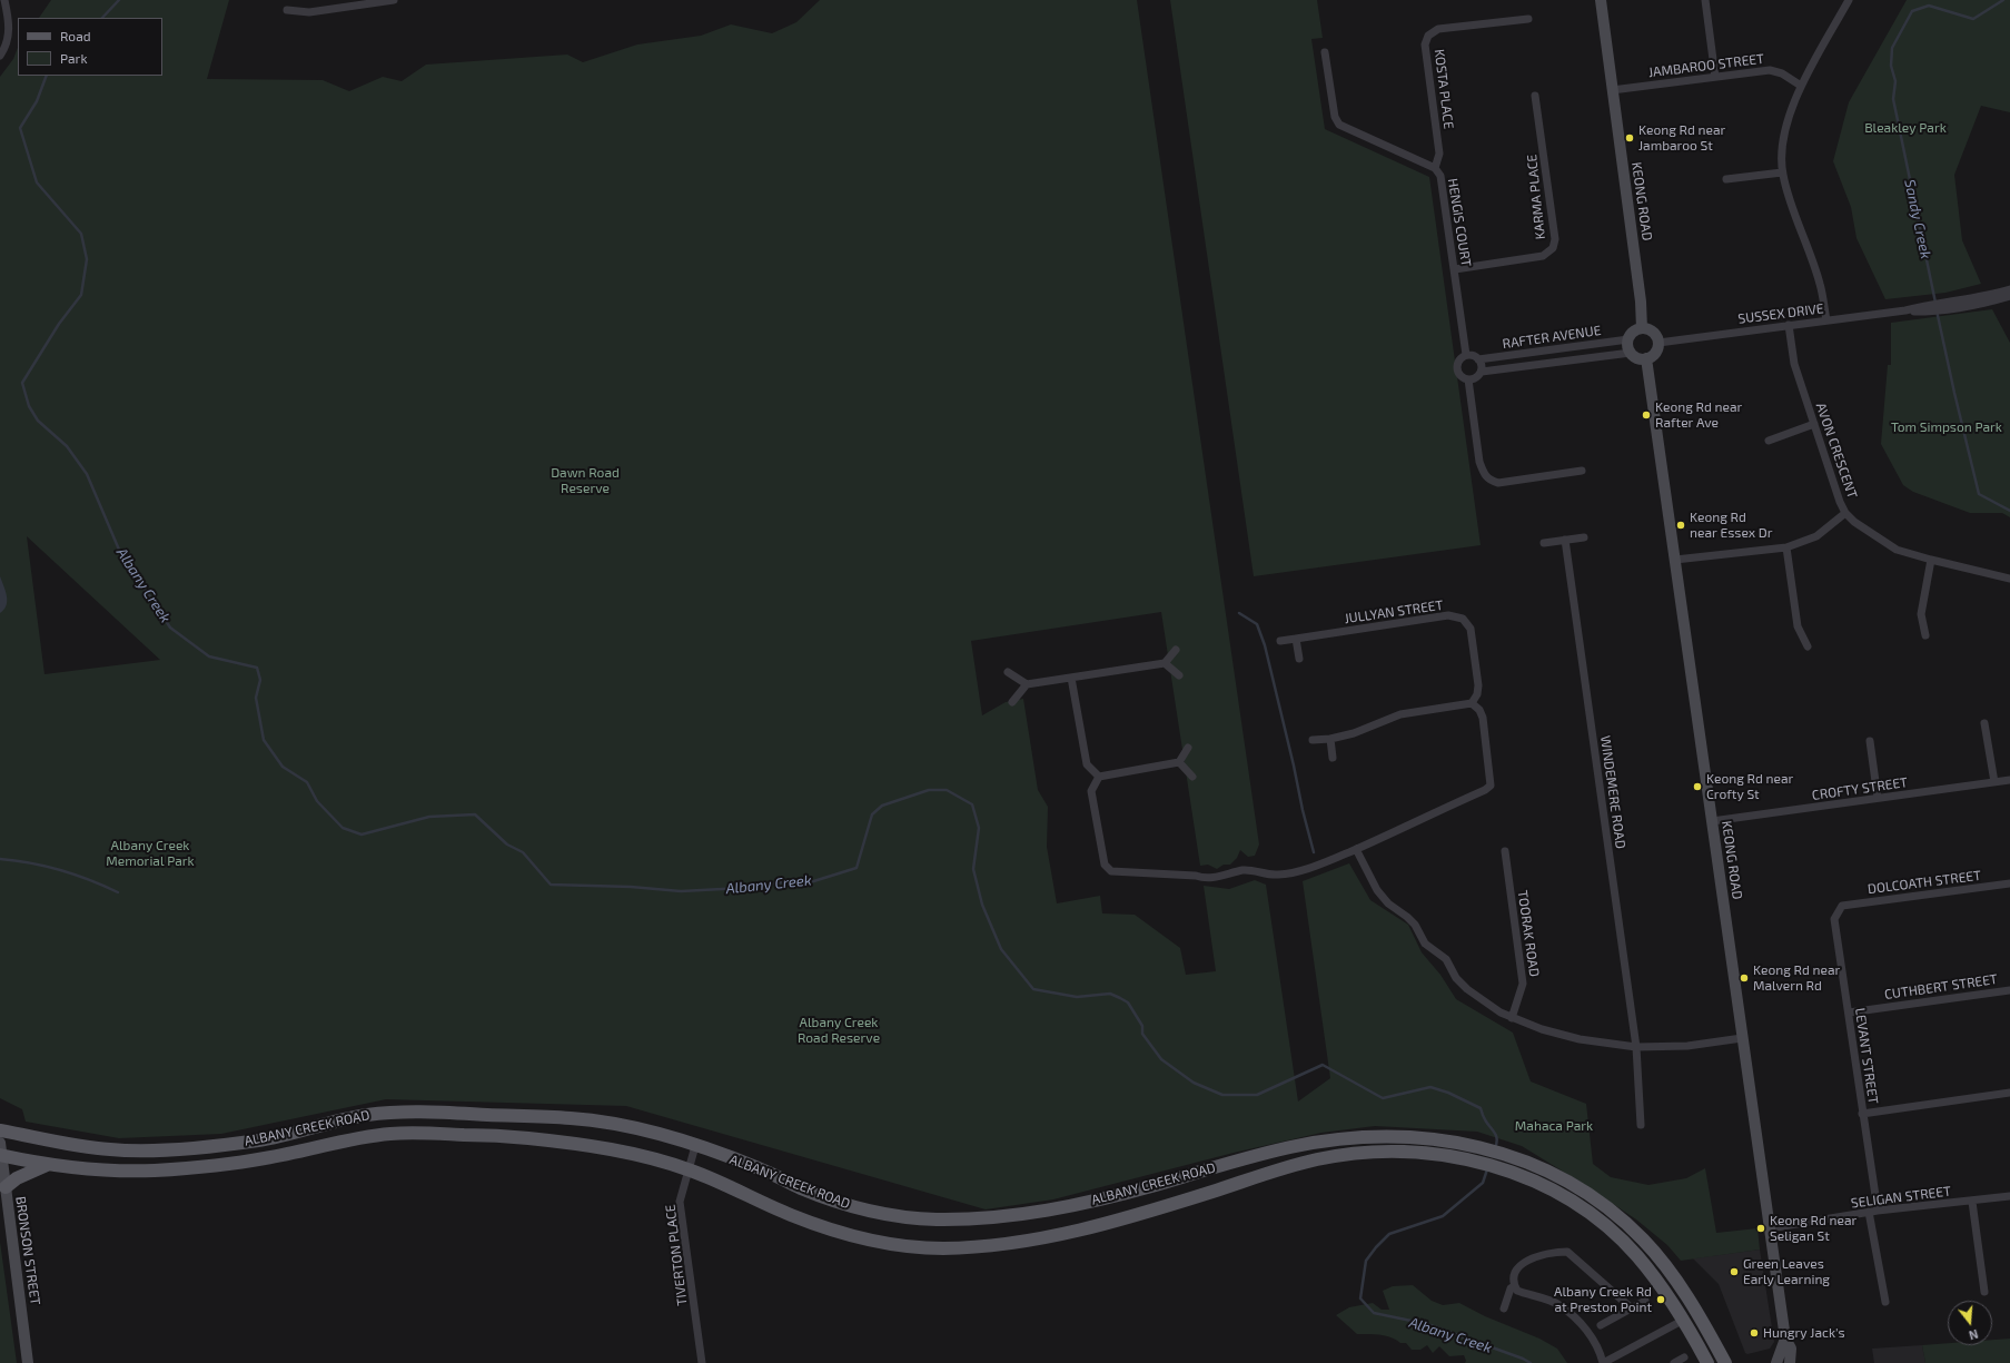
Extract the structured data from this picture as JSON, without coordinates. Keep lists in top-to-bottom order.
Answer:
{
  "streets": {
    "main road": ["ALBANY CREEK ROAD"],
    "street": [
      "JAMBAROO STREET",
      "KOSTA PLACE",
      "KARMA PLACE",
      "KEONG ROAD",
      "HENGIS COURT",
      "SUSSEX DRIVE",
      "RAFTER AVENUE",
      "AVON CRESCENT",
      "JULLYAN STREET",
      "CROFTY STREET",
      "WINDEMERE ROAD",
      "DOLCOATH STREET",
      "TOORAK ROAD",
      "CUTHBERT STREET",
      "LEVANT STREET",
      "SELIGAN STREET",
      "BRONSON STREET",
      "TIVERTON PLACE"
    ]
  },
  "crossings": [
    ["JAMBAROO STREET", "KEONG ROAD"],
    ["KOSTA PLACE", "HENGIS COURT"],
    ["KARMA PLACE", "HENGIS COURT"],
    ["KEONG ROAD", "SUSSEX DRIVE"],
    ["KEONG ROAD", "RAFTER AVENUE"],
    ["KEONG ROAD", "CROFTY STREET"],
    ["KEONG ROAD", "SELIGAN STREET"],
    ["HENGIS COURT", "RAFTER AVENUE"],
    ["SUSSEX DRIVE", "RAFTER AVENUE"],
    ["SUSSEX DRIVE", "AVON CRESCENT"],
    ["DOLCOATH STREET", "LEVANT STREET"],
    ["CUTHBERT STREET", "LEVANT STREET"],
    ["LEVANT STREET", "SELIGAN STREET"],
    ["ALBANY CREEK ROAD", "BRONSON STREET"],
    ["ALBANY CREEK ROAD", "TIVERTON PLACE"]
  ],
  "water": ["Sandy Creek", "Albany Creek"],
  "parks": [
    "Bleakley Park",
    "Tom Simpson Park",
    "Dawn Road Reserve",
    "Albany Creek Memorial Park",
    "Albany Creek Road Reserve",
    "Mahaca Park"
  ],
  "places": [
    "Keong Rd near Jambaroo St",
    "Keong Rd near Rafter Ave",
    "Keong Rd near Essex Dr",
    "Keong Rd near Crofty St",
    "Keong Rd near Malvern Rd",
    "Keong Rd near Seligan St",
    "Green Leaves Early Learning",
    "Albany Creek Rd at Preston Point",
    "Hungry Jack's"
  ],
  "legend": ["Road", "Park"],
  "north": "bottom"
}
